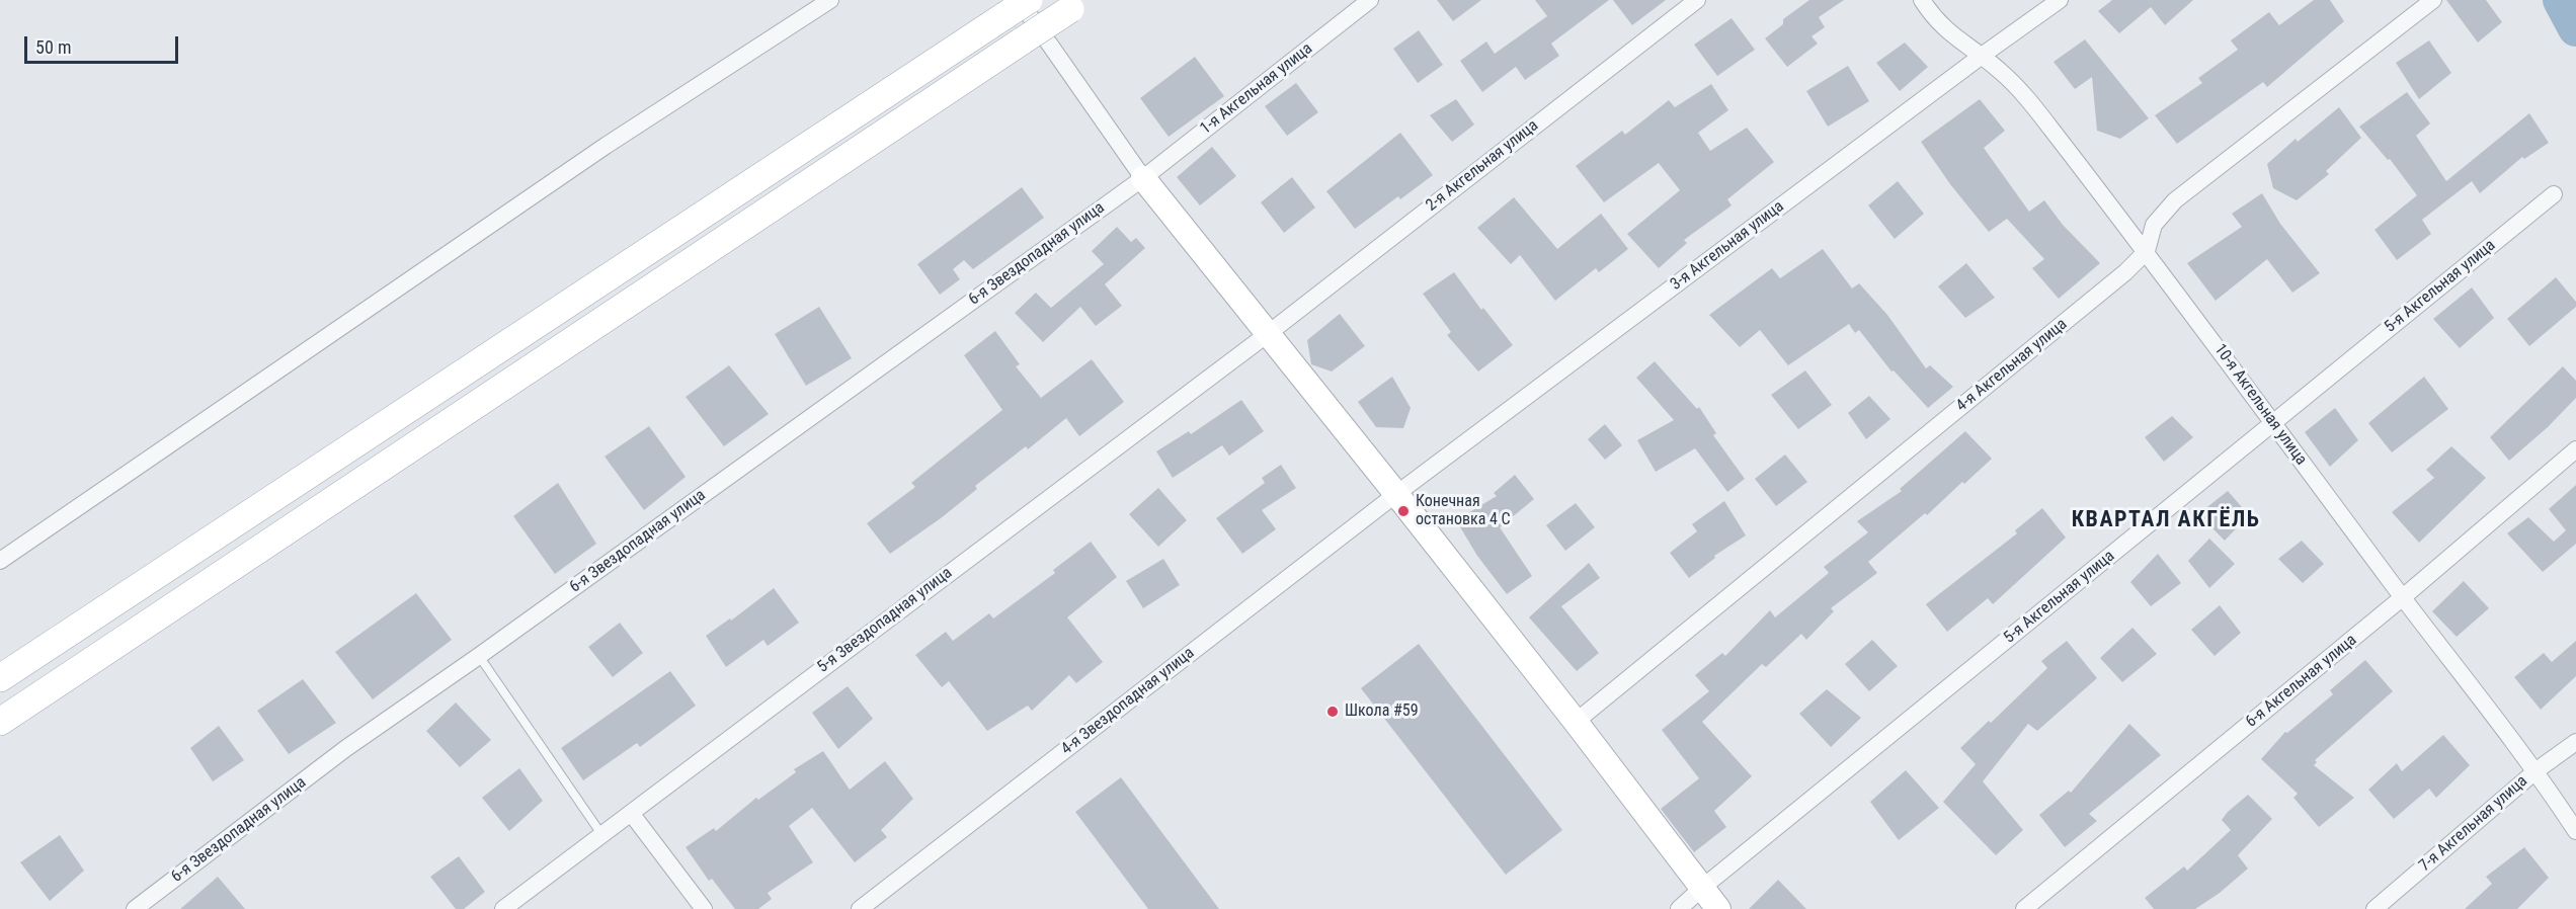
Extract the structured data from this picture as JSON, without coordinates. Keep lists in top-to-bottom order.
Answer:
{
  "streets": {
    "street": [
      "1-я Акгельная улица",
      "2-я Акгельная улица",
      "3-я Акгельная улица",
      "6-я Звездопадная улица",
      "5-я Акгельная улица",
      "4-я Акгельная улица",
      "10-я Акгельная улица",
      "5-я Звездопадная улица",
      "6-я Акгельная улица",
      "4-я Звездопадная улица",
      "7-я Акгельная улица"
    ]
  },
  "crossings": [
    ["1-я Акгельная улица", "6-я Звездопадная улица"],
    ["2-я Акгельная улица", "5-я Звездопадная улица"],
    ["3-я Акгельная улица", "10-я Акгельная улица"],
    ["3-я Акгельная улица", "4-я Звездопадная улица"],
    ["5-я Акгельная улица", "10-я Акгельная улица"],
    ["4-я Акгельная улица", "10-я Акгельная улица"],
    ["10-я Акгельная улица", "6-я Акгельная улица"],
    ["10-я Акгельная улица", "7-я Акгельная улица"]
  ],
  "districts": ["КВАРТАЛ АКГЁЛЬ"],
  "places": ["Конечная остановка 4 С", "Школа #59"],
  "scale_bar": "50 m"
}
